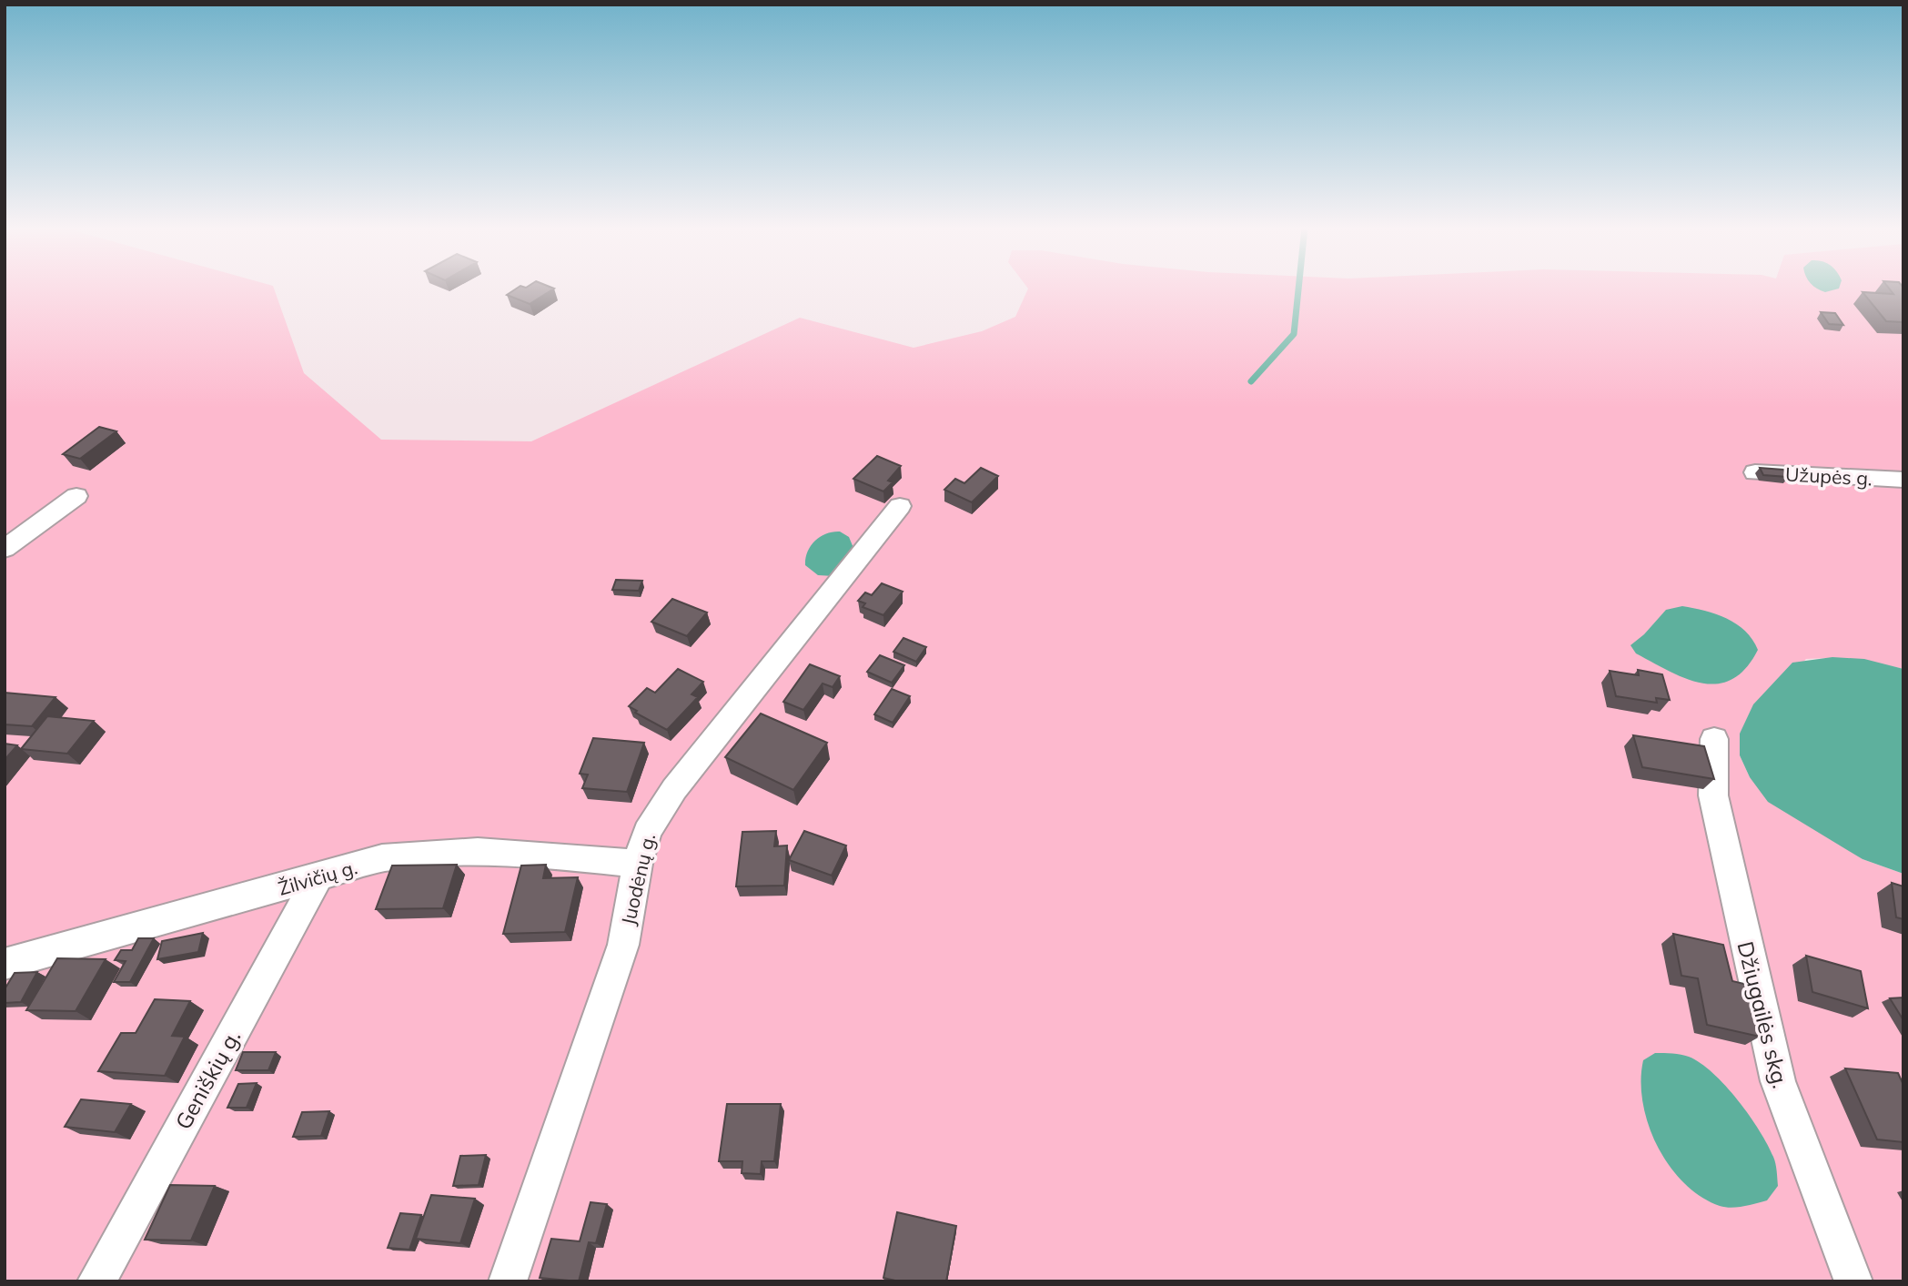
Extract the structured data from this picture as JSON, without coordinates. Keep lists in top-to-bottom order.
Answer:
{
  "streets": {
    "street": [
      "Užupės g.",
      "Žilvičių g.",
      "Juodėnų g.",
      "Džiugailės skg.",
      "Geniškių g."
    ]
  },
  "crossings": [
    ["Žilvičių g.", "Juodėnų g."],
    ["Žilvičių g.", "Geniškių g."]
  ]
}
